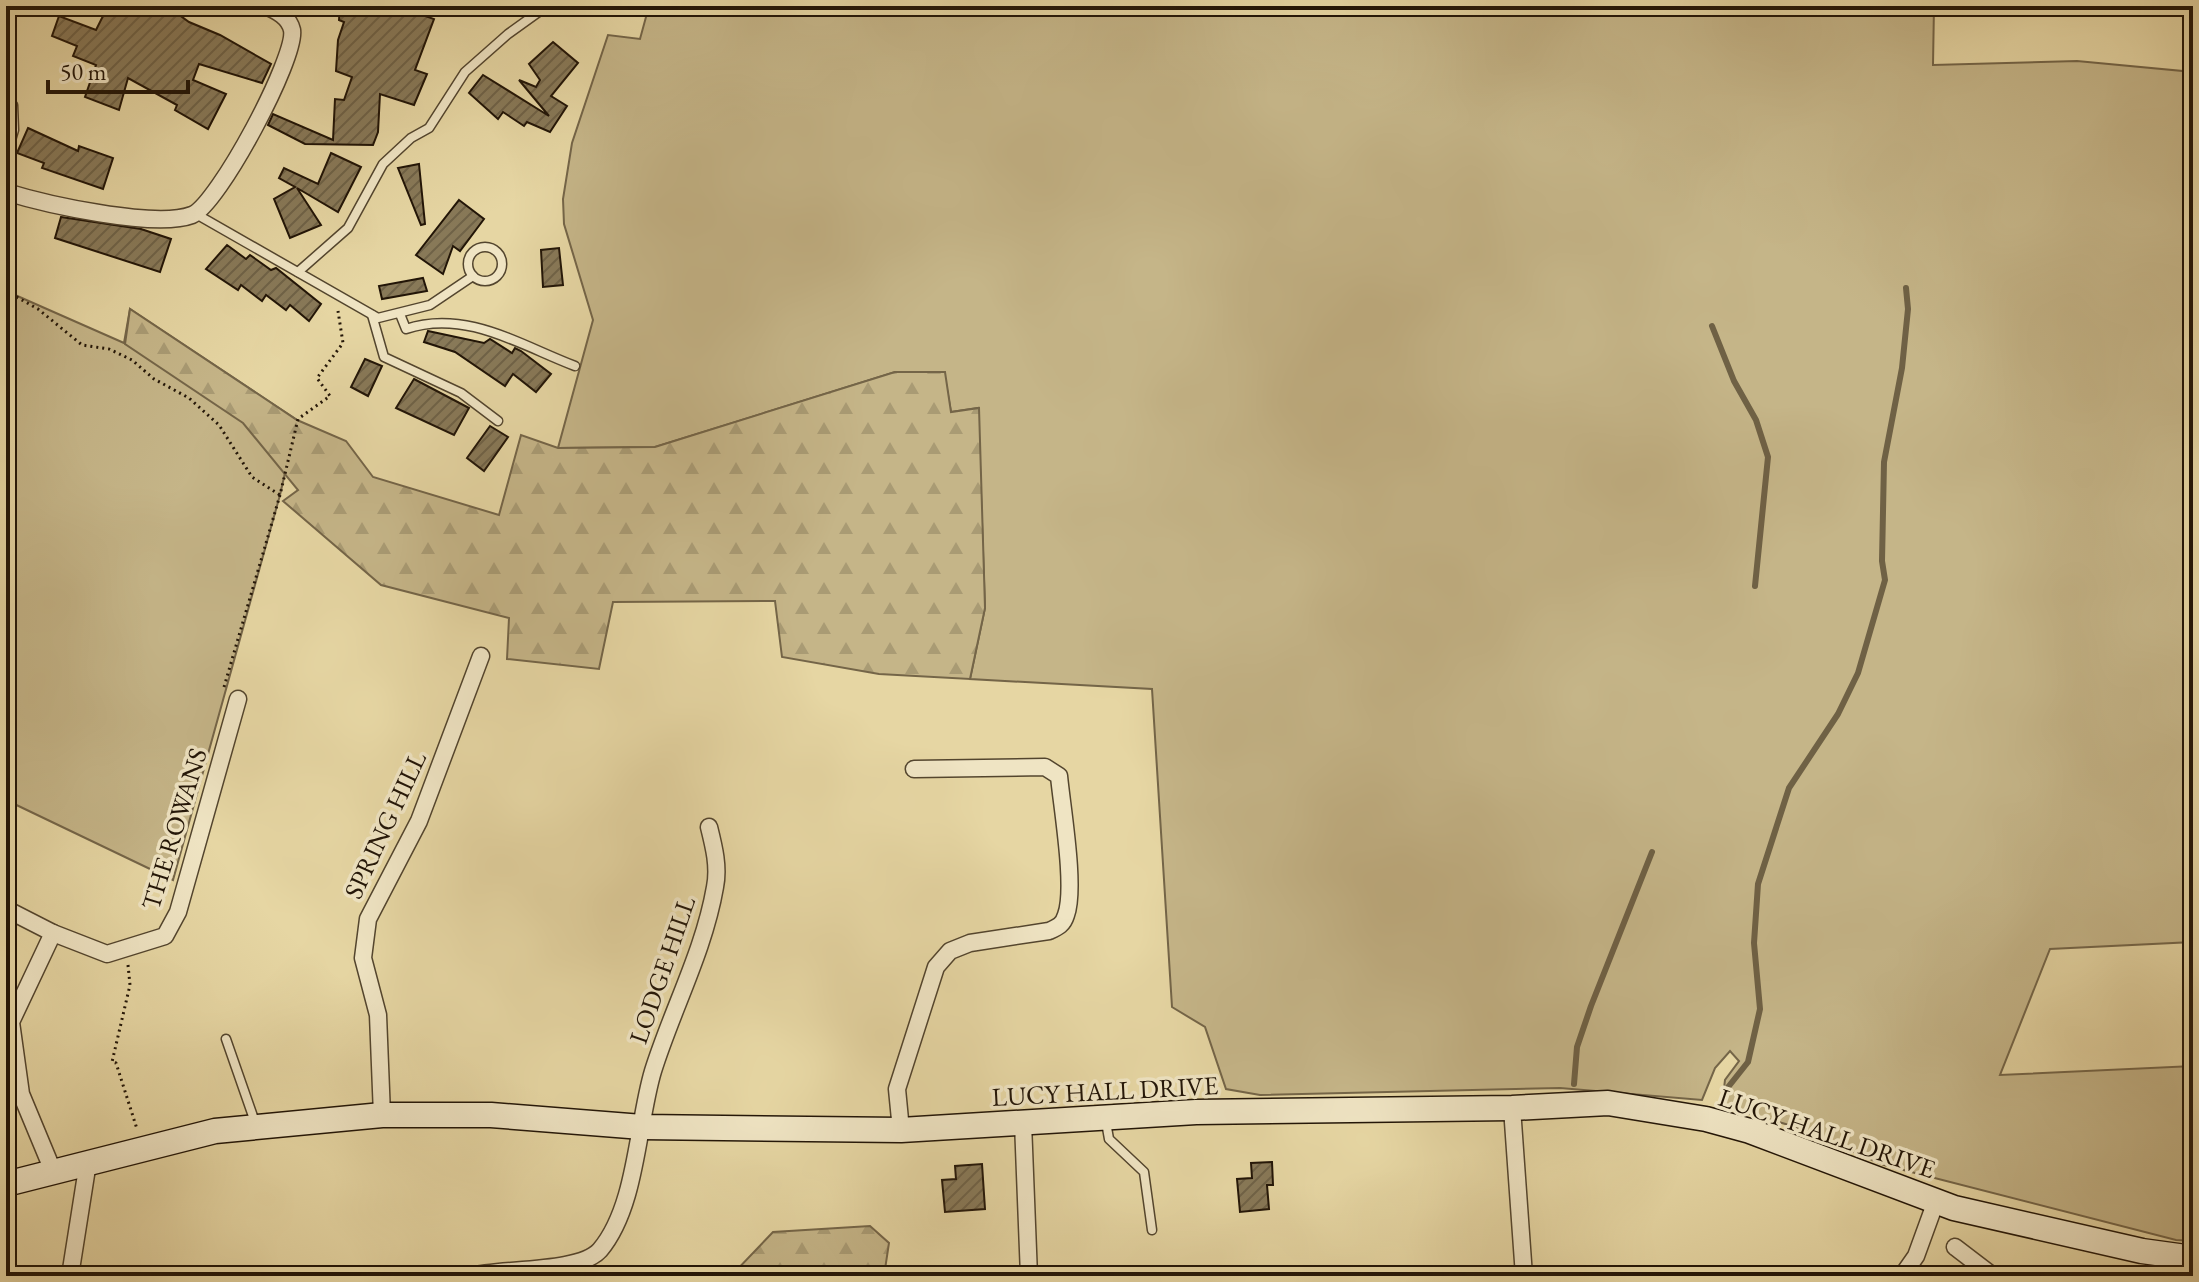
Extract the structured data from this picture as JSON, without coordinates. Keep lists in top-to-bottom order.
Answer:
{
  "streets": {
    "street": [
      "SPRING HILL",
      "THE ROWANS",
      "LODGE HILL",
      "LUCY HALL DRIVE"
    ]
  },
  "crossings": [
    ["SPRING HILL", "LUCY HALL DRIVE"],
    ["LODGE HILL", "LUCY HALL DRIVE"]
  ],
  "scale_bar": "50 m"
}
